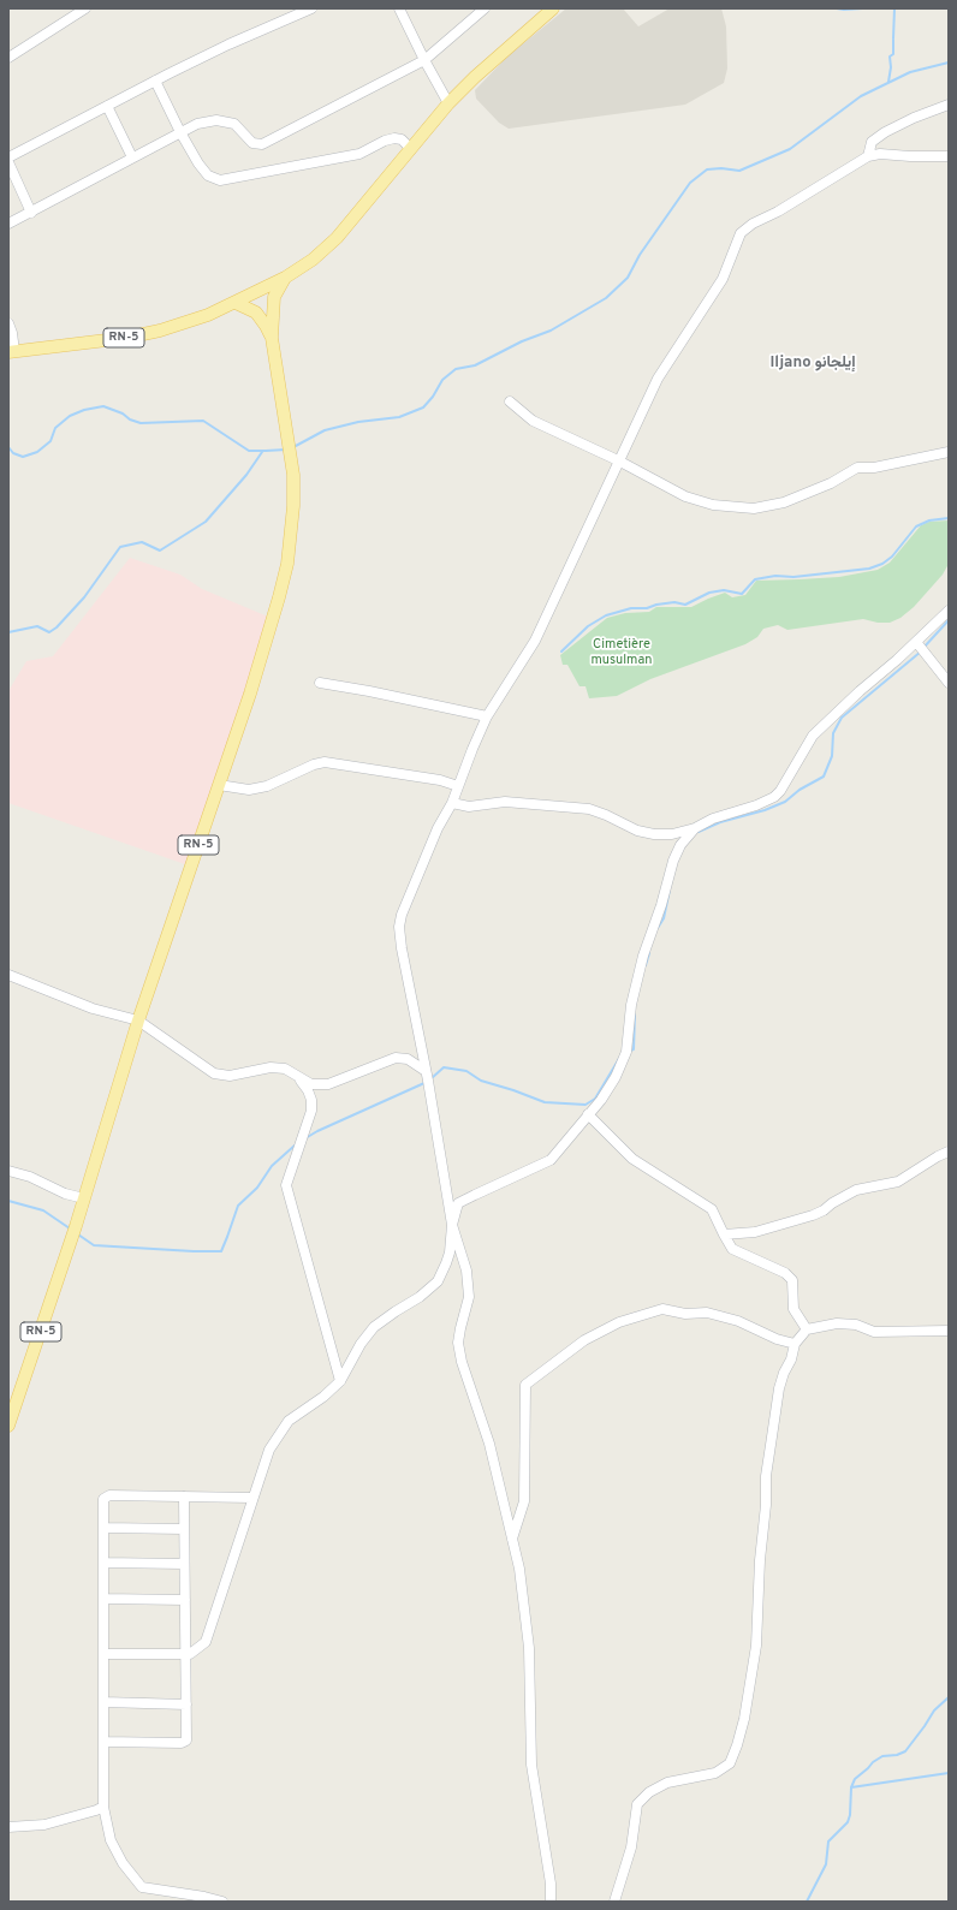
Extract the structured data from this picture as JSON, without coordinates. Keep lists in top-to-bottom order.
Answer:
{
  "streets": {
    "main road": ["RN-5"]
  },
  "districts": ["Iljano إيلجانو"],
  "parks": ["Cimetière musulman"]
}
